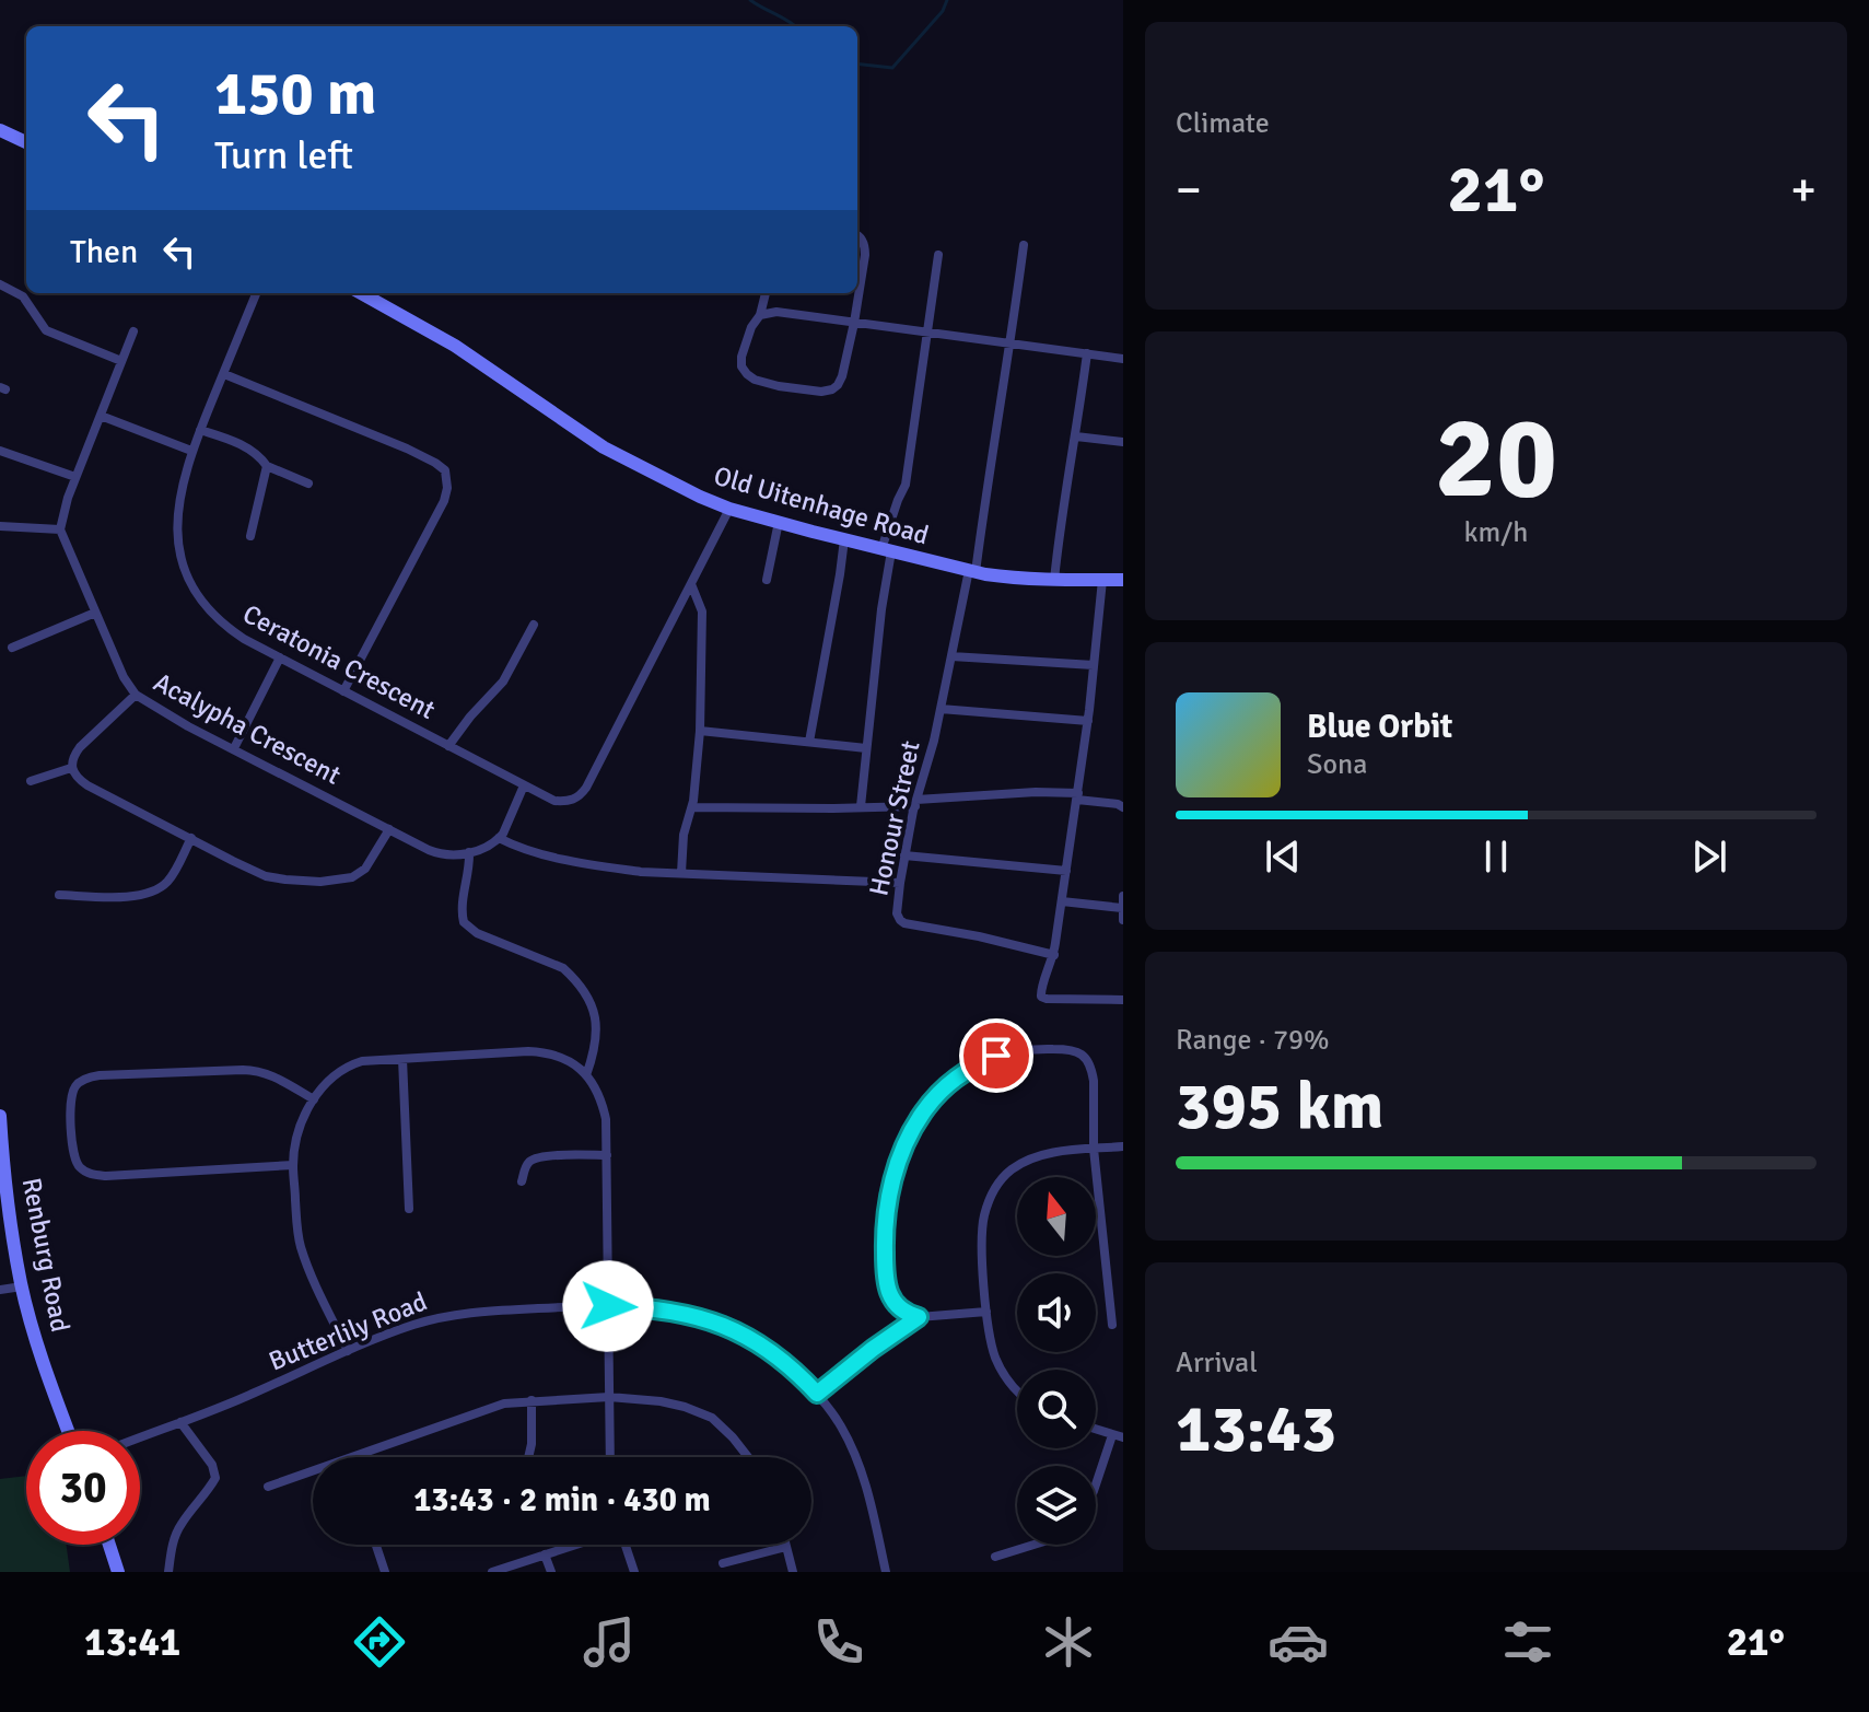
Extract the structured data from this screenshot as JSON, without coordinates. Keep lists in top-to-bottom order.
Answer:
{
  "streets": {
    "main road": ["Old Uitenhage Road", "Renburg Road"],
    "street": [
      "Ceratonia Crescent",
      "Acalypha Crescent",
      "Honour Street",
      "Butterlily Road"
    ]
  },
  "crossings": [
    ["Old Uitenhage Road", "Honour Street"]
  ],
  "north": "top",
  "page": {
    "tile": [
      "Climate",
      ["20", "km/h"],
      ["Range · 79%", "395 km"],
      ["Arrival", "13:43"]
    ],
    "turn": ["150 m", "Turn left"],
    "heat": ["−", "21°", "+"],
    "then": "Then",
    "song": ["Blue Orbit", "Sona"],
    "limit": "30",
    "trip": "13:43 · 2 min · 430 m",
    "tabs": ["13:41", "21°"]
  }
}
